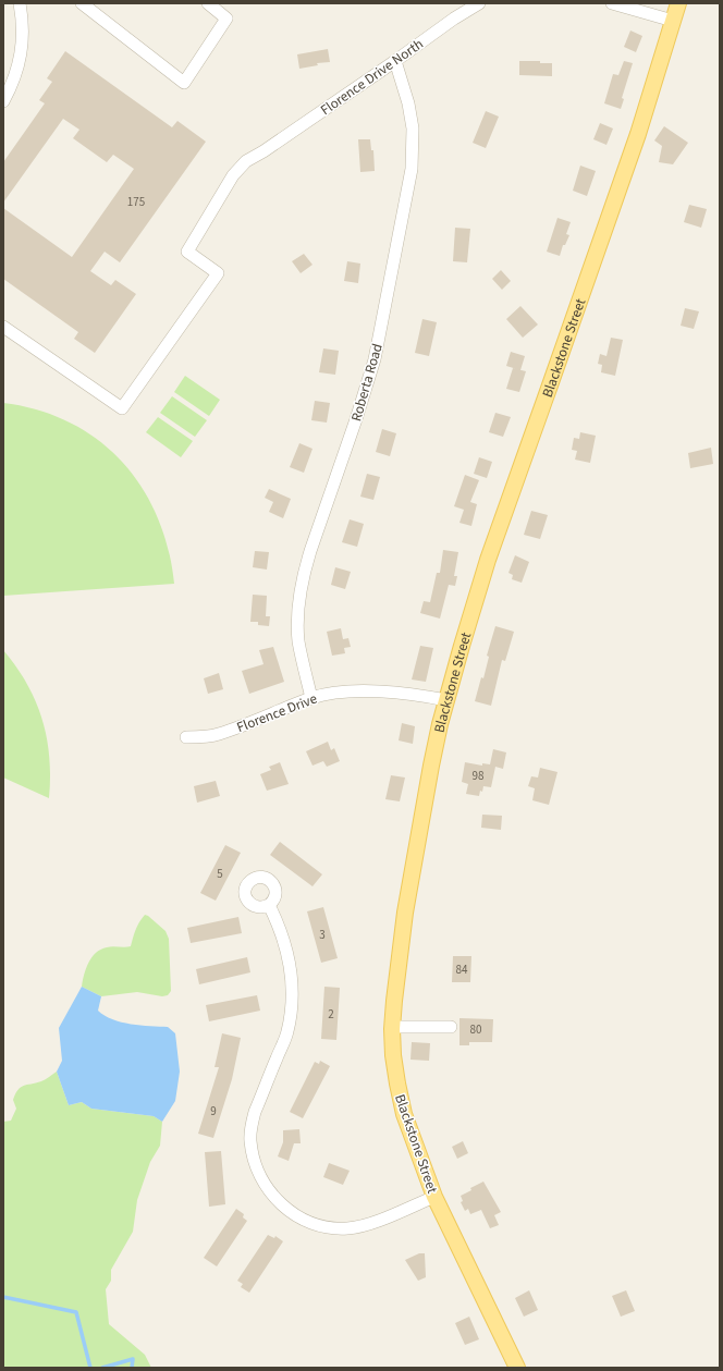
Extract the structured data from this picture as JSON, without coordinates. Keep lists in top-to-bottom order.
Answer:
{
  "streets": {
    "main road": ["Blackstone Street"],
    "street": ["Florence Drive North", "Roberta Road", "Florence Drive"]
  },
  "crossings": [
    ["Florence Drive North", "Roberta Road"],
    ["Blackstone Street", "Florence Drive"],
    ["Roberta Road", "Florence Drive"]
  ],
  "house_numbers": [
    "175",
    "98",
    "5",
    "3",
    "84",
    "2",
    "80",
    "9"
  ]
}
